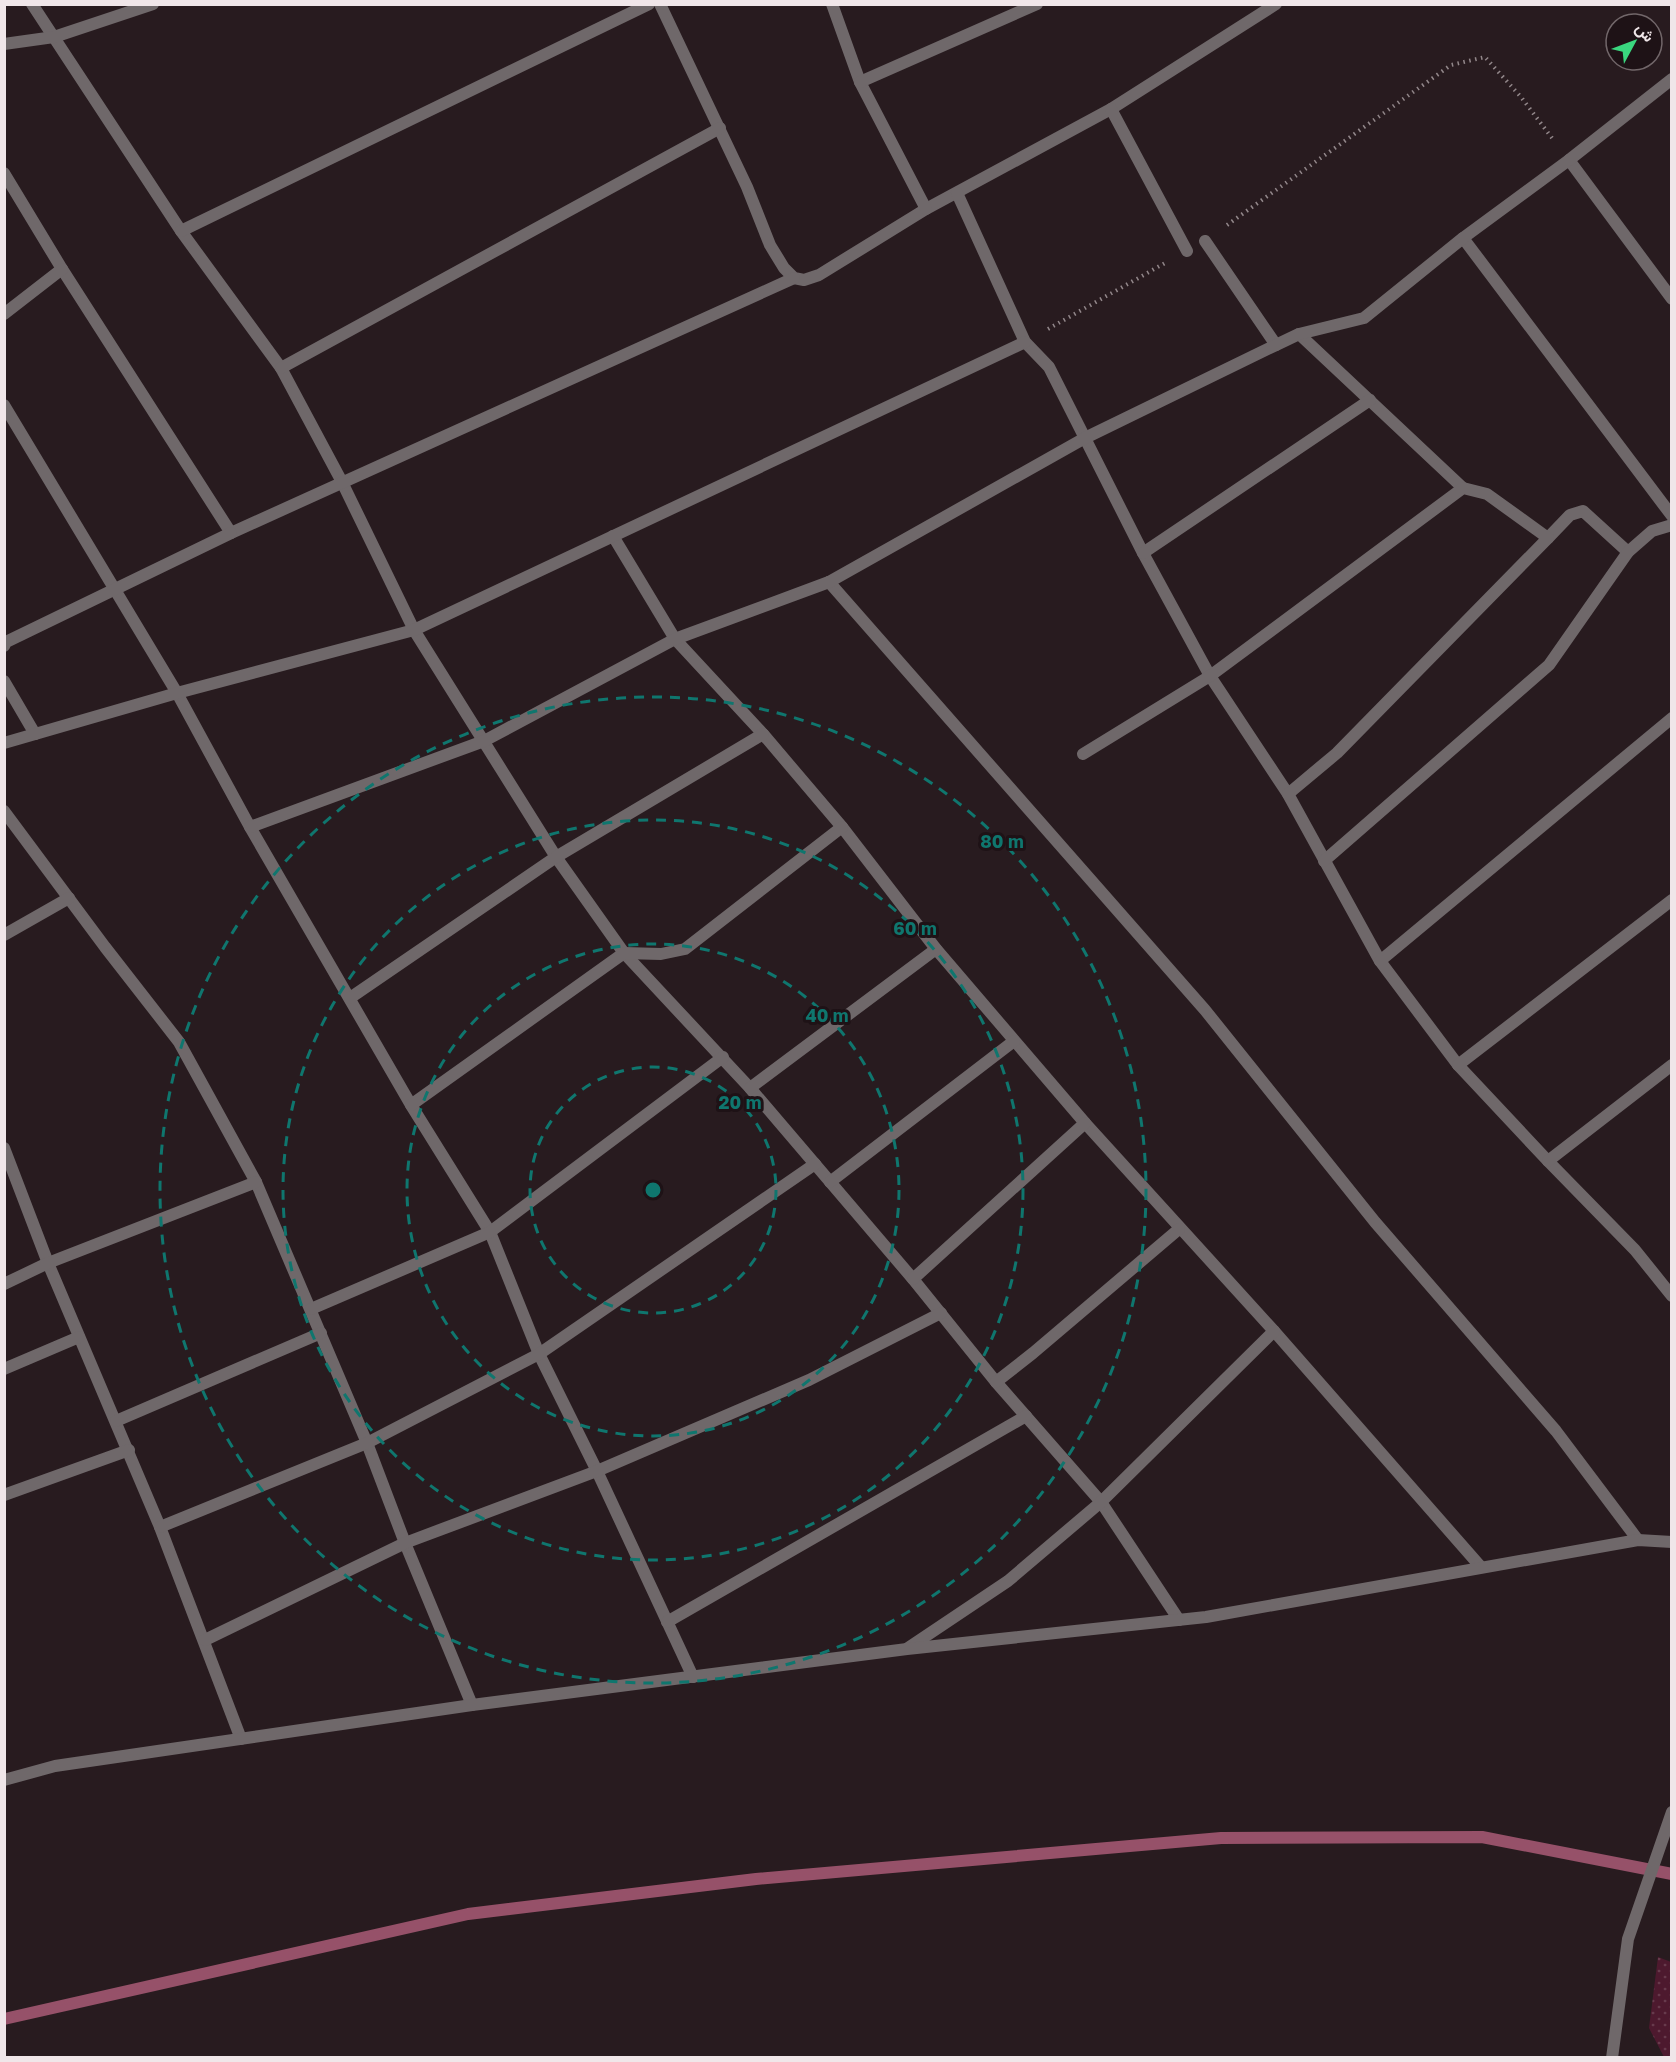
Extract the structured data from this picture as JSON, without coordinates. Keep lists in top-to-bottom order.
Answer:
{
  "north": "top right",
  "rings": [
    "80 m",
    "60 m",
    "40 m",
    "20 m"
  ]
}
